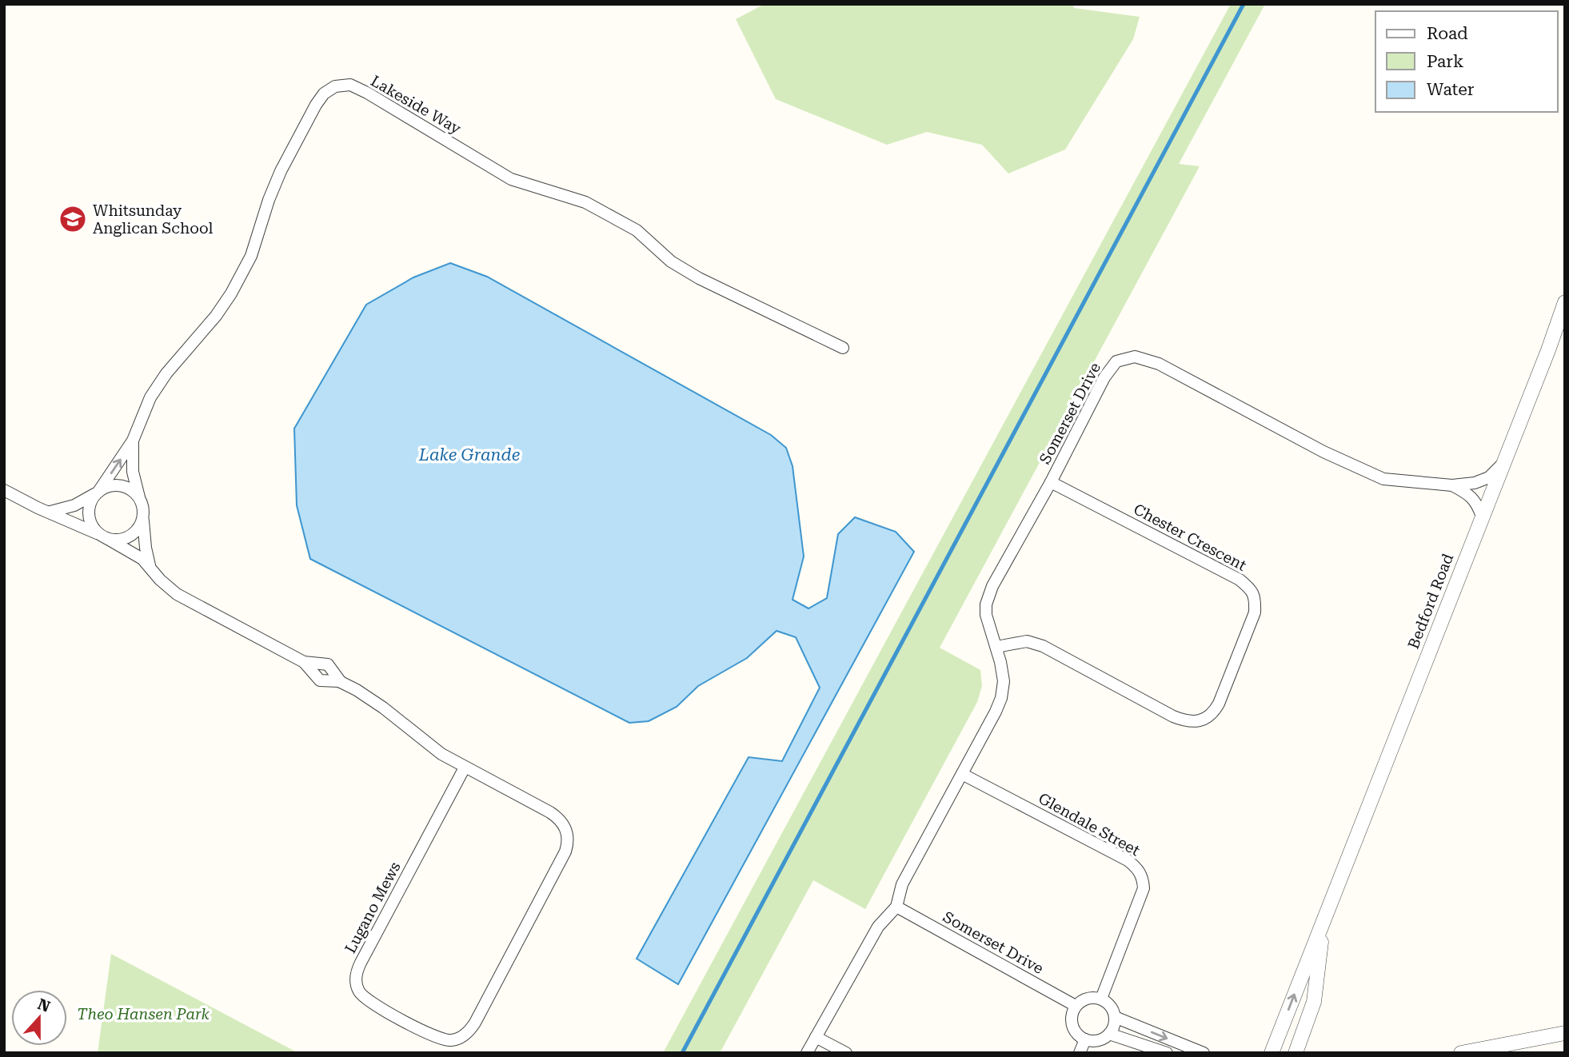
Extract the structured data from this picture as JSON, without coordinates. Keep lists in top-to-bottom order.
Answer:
{
  "streets": {
    "street": [
      "Lakeside Way",
      "Somerset Drive",
      "Chester Crescent",
      "Bedford Road",
      "Glendale Street",
      "Lugano Mews"
    ]
  },
  "crossings": [
    ["Somerset Drive", "Chester Crescent"],
    ["Somerset Drive", "Bedford Road"],
    ["Somerset Drive", "Glendale Street"]
  ],
  "water": ["Lake Grande"],
  "parks": ["Theo Hansen Park"],
  "places": {
    "school or university": ["Whitsunday Anglican School"]
  },
  "legend": ["Road", "Park", "Water"],
  "north": "top"
}
